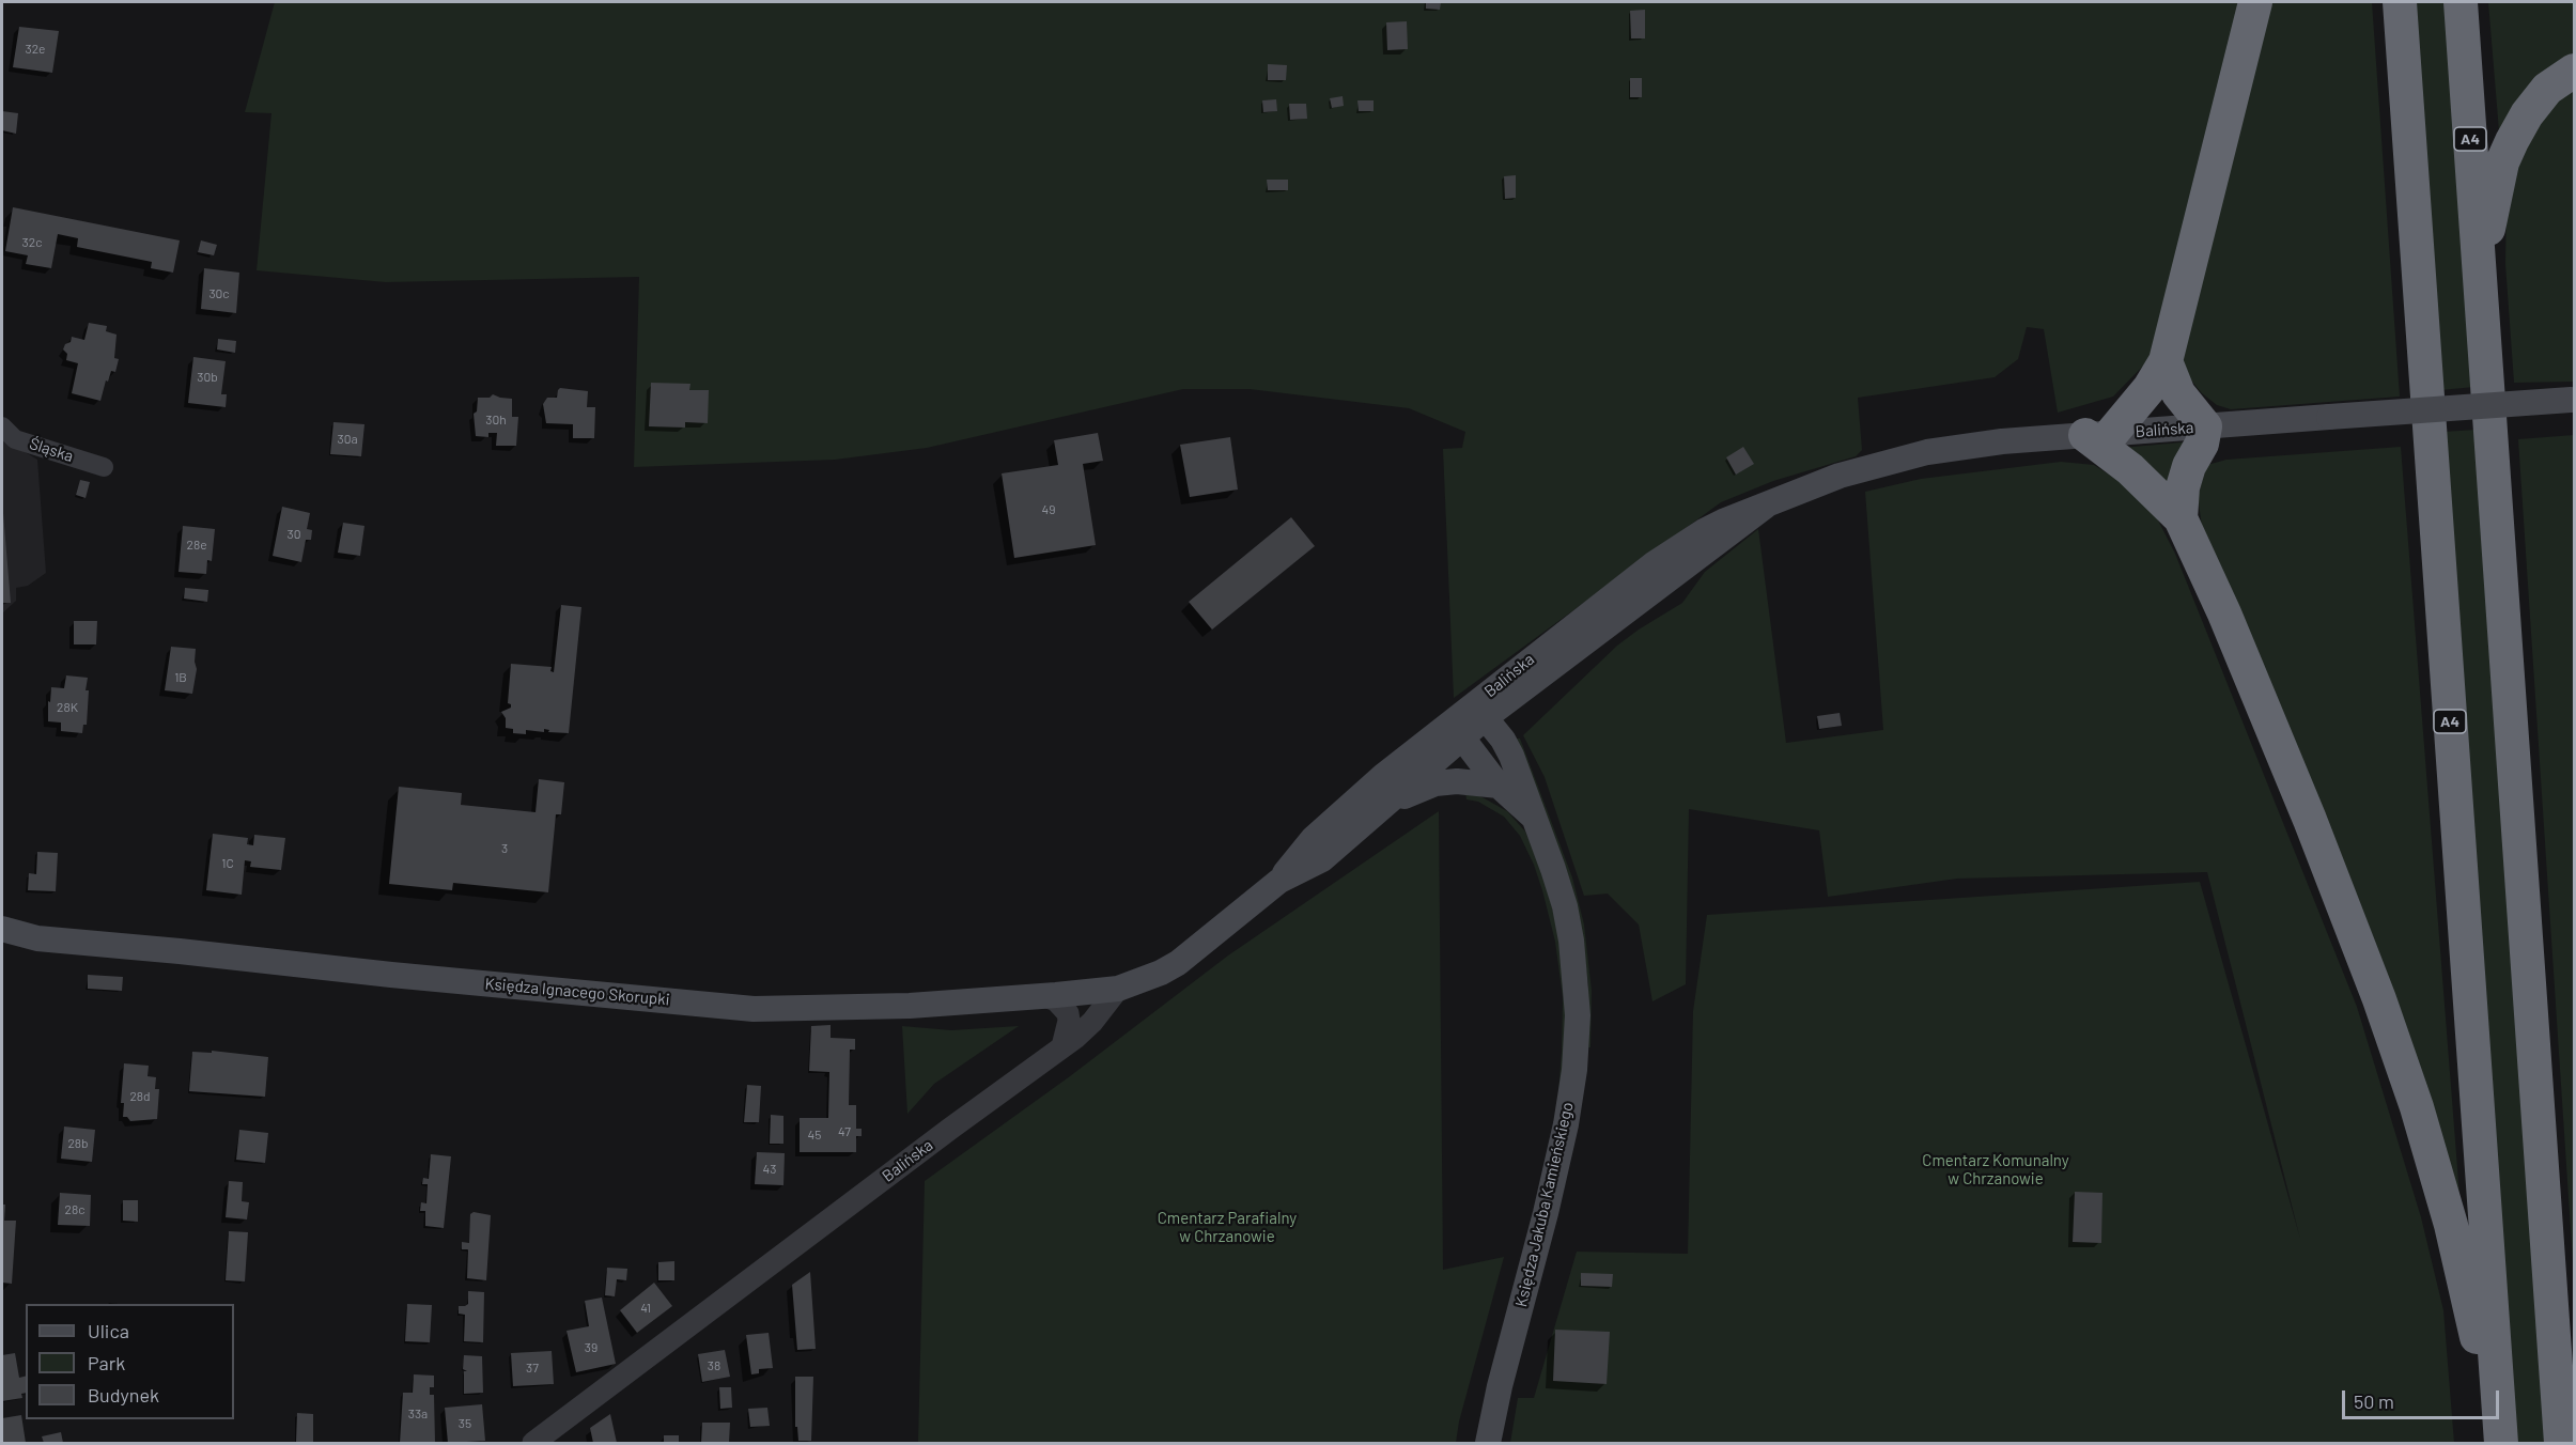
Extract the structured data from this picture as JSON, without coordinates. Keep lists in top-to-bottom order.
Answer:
{
  "streets": {
    "highway": ["A4"],
    "main road": ["Balińska", "Księdza Ignacego Skorupki", "Księdza Jakuba Kamieńskiego"],
    "street": ["Śląska"]
  },
  "crossings": [
    ["Balińska", "Księdza Ignacego Skorupki"],
    ["Balińska", "Księdza Jakuba Kamieńskiego"]
  ],
  "parks": ["Cmentarz Komunalny w Chrzanowie", "Cmentarz Parafialny w Chrzanowie"],
  "house_numbers": [
    "32e",
    "32c",
    "30c",
    "30b",
    "30h",
    "30a",
    "49",
    "30",
    "28e",
    "1B",
    "28K",
    "3",
    "1C",
    "28d",
    "47",
    "45",
    "28b",
    "43",
    "28c",
    "41",
    "39",
    "38",
    "37",
    "33a",
    "35"
  ],
  "legend": ["Ulica", "Park", "Budynek"],
  "scale_bar": "50 m"
}
